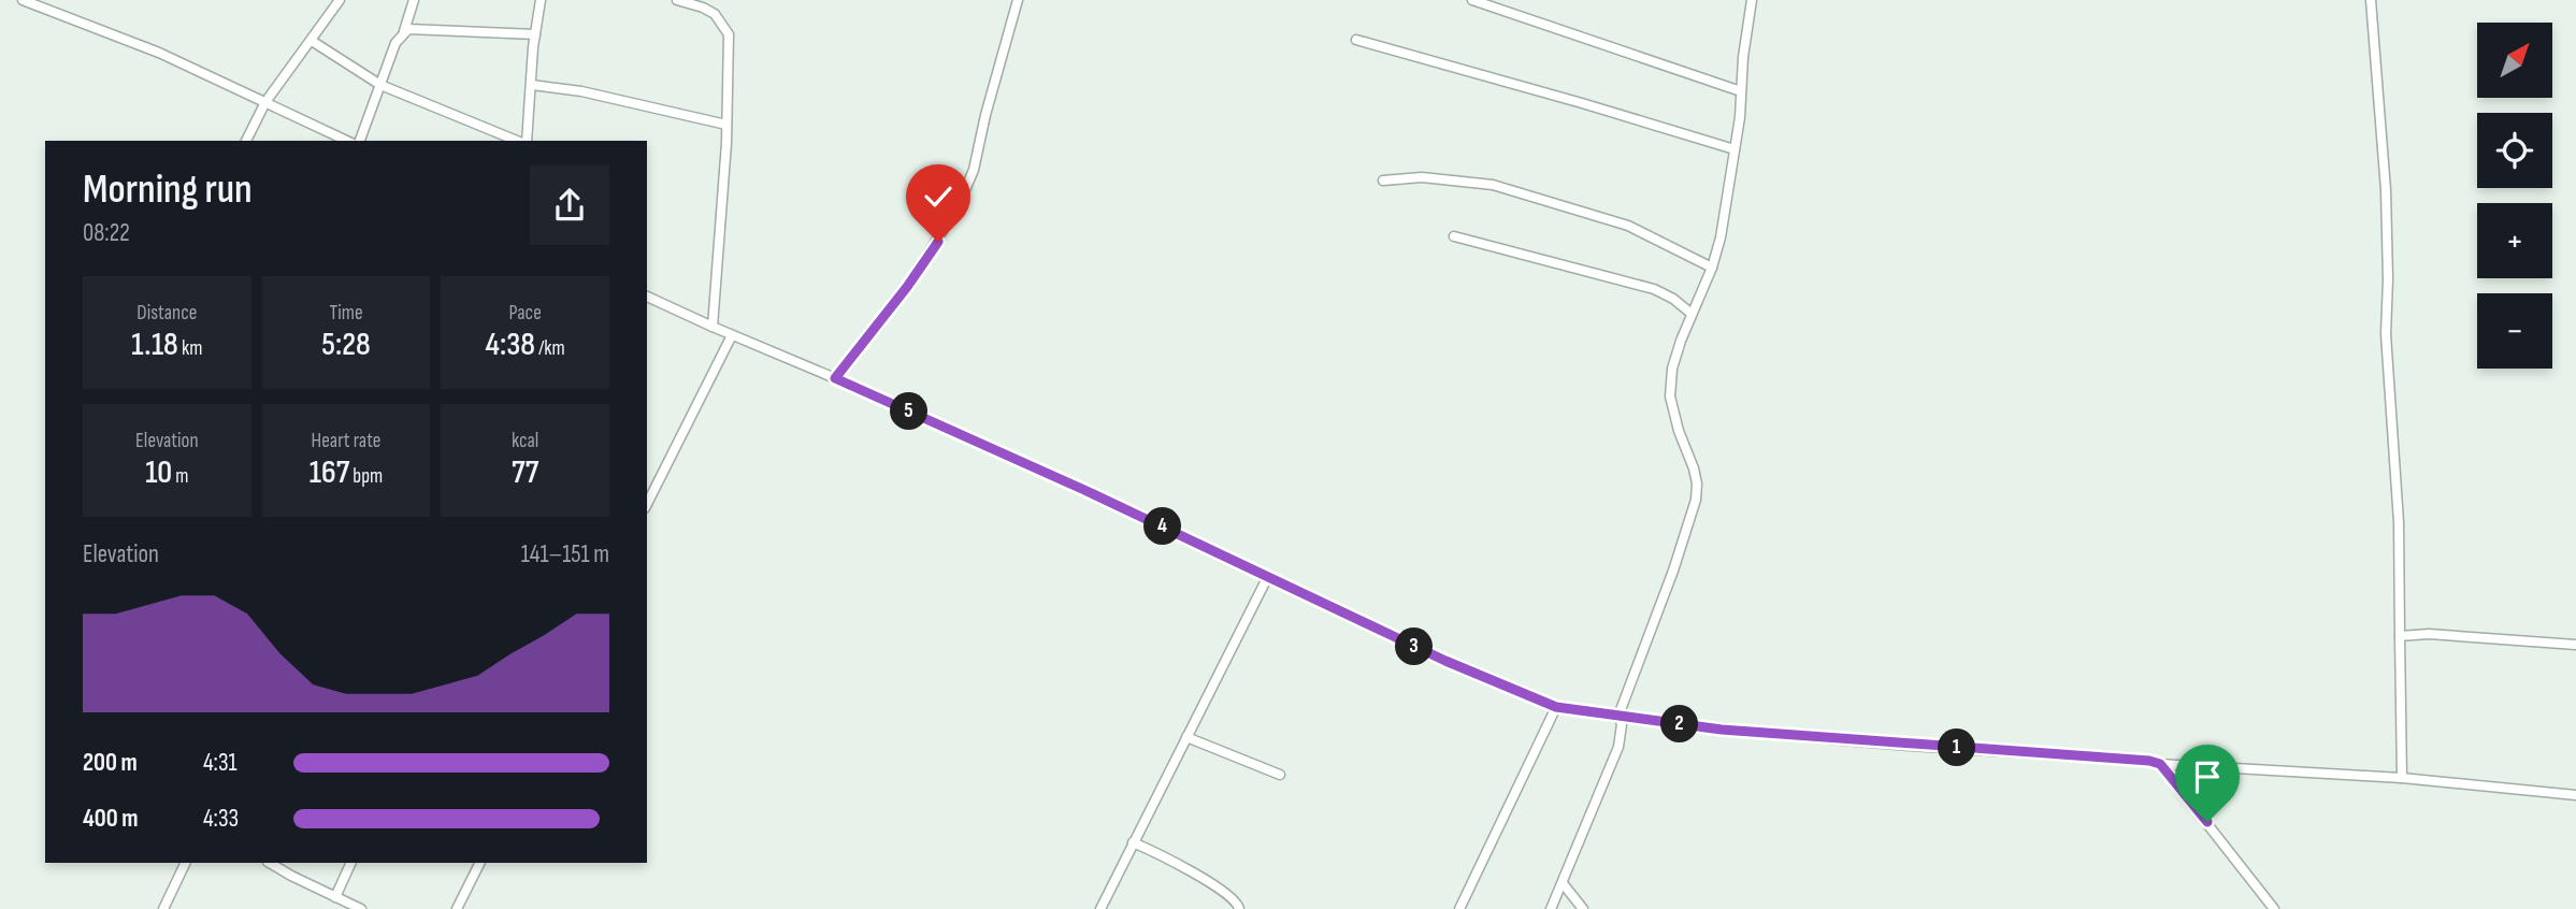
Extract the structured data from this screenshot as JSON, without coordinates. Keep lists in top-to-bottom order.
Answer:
{
  "north": "top right",
  "page": {
    "map_buttons": ["+", "−"],
    "heading": ["Morning run", "08:22"],
    "stats": [
      ["Distance", "1.18 km"],
      ["Time", "5:28"],
      ["Pace", "4:38 /km"],
      ["Elevation", "10 m"],
      ["Heart rate", "167 bpm"],
      ["kcal", "77"]
    ],
    "pins": [
      "5",
      "4",
      "3",
      "2",
      "1"
    ],
    "chart": ["Elevation", "141–151 m"],
    "list": [
      {
        "name": "200 m",
        "note": "4:31"
      },
      {
        "name": "400 m",
        "note": "4:33"
      }
    ]
  }
}
